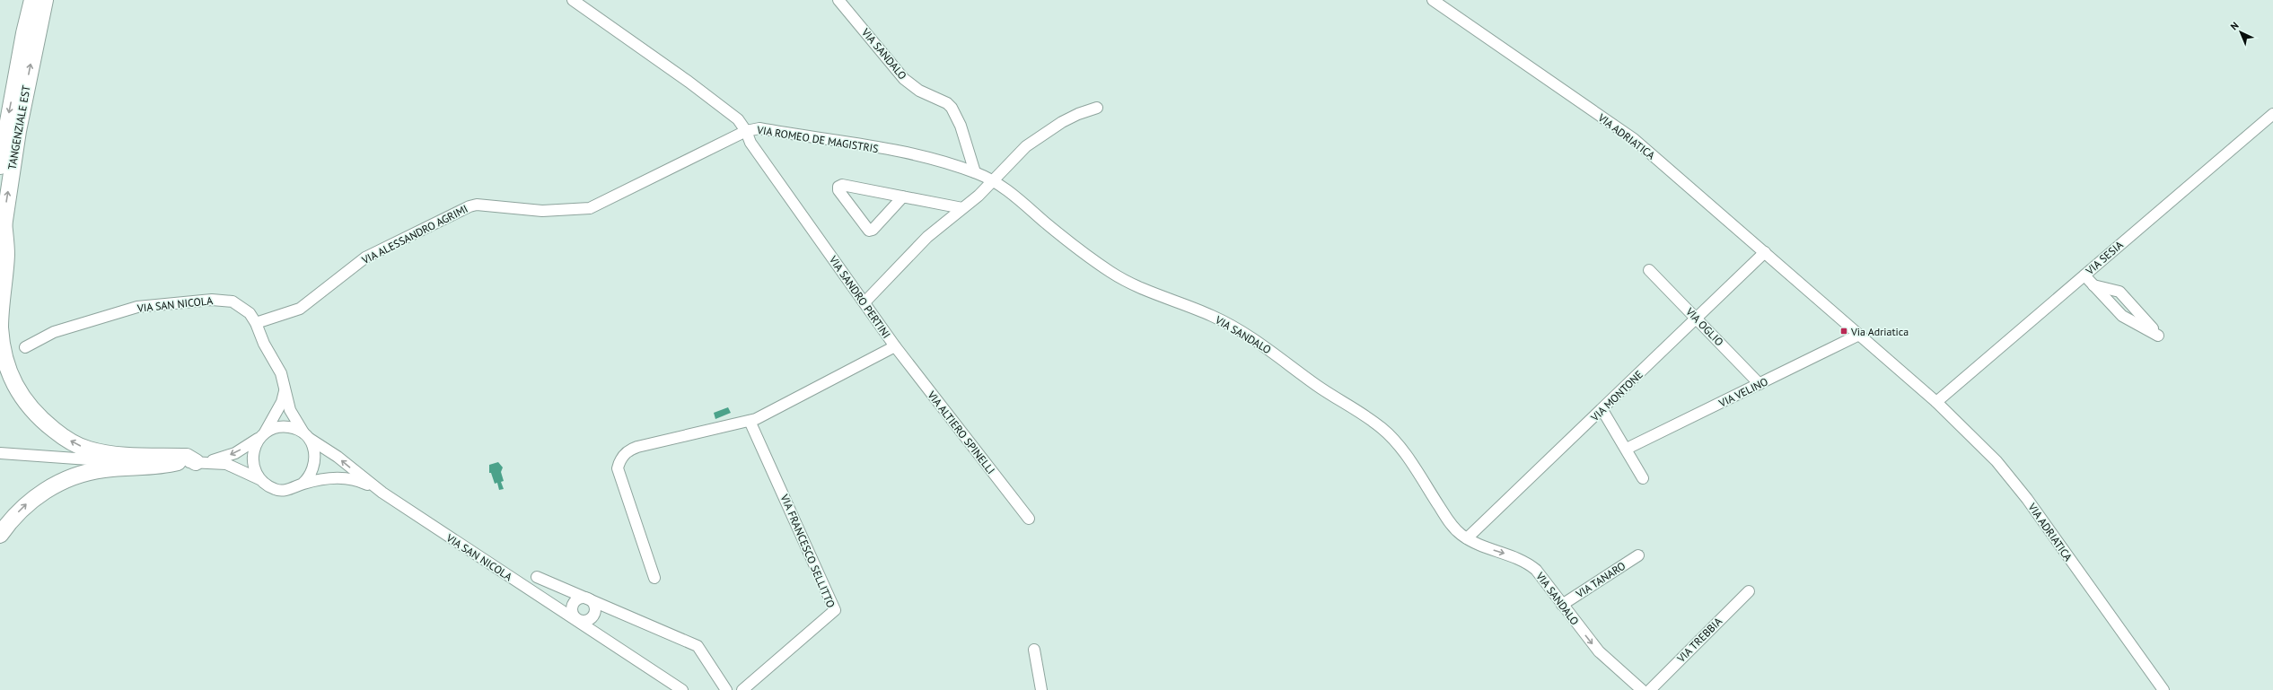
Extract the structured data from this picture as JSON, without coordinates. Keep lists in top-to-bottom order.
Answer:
{
  "streets": {
    "highway": ["TANGENZIALE EST"],
    "street": [
      "VIA SANDALO",
      "VIA ADRIATICA",
      "VIA ROMEO DE MAGISTRIS",
      "VIA ALESSANDRO AGRIMI",
      "VIA SESIA",
      "VIA SANDRO PERTINI",
      "VIA SAN NICOLA",
      "VIA OGLIO",
      "VIA VELINO",
      "VIA MONTONE",
      "VIA ALTIERO SPINELLI",
      "VIA FRANCESCO SELLITTO",
      "VIA TANARO",
      "VIA TREBBIA"
    ]
  },
  "crossings": [
    ["VIA SANDALO", "VIA ROMEO DE MAGISTRIS"],
    ["VIA SANDALO", "VIA MONTONE"],
    ["VIA SANDALO", "VIA TANARO"],
    ["VIA ADRIATICA", "VIA SESIA"],
    ["VIA ADRIATICA", "VIA VELINO"],
    ["VIA ADRIATICA", "VIA MONTONE"],
    ["VIA ROMEO DE MAGISTRIS", "VIA ALESSANDRO AGRIMI"],
    ["VIA ROMEO DE MAGISTRIS", "VIA SANDRO PERTINI"],
    ["VIA ALESSANDRO AGRIMI", "VIA SANDRO PERTINI"],
    ["VIA ALESSANDRO AGRIMI", "VIA SAN NICOLA"],
    ["VIA SANDRO PERTINI", "VIA ALTIERO SPINELLI"],
    ["VIA SANDRO PERTINI", "VIA FRANCESCO SELLITTO"],
    ["VIA OGLIO", "VIA VELINO"],
    ["VIA OGLIO", "VIA MONTONE"]
  ],
  "places": {
    "transit": ["Via Adriatica"]
  },
  "north": "top left"
}
